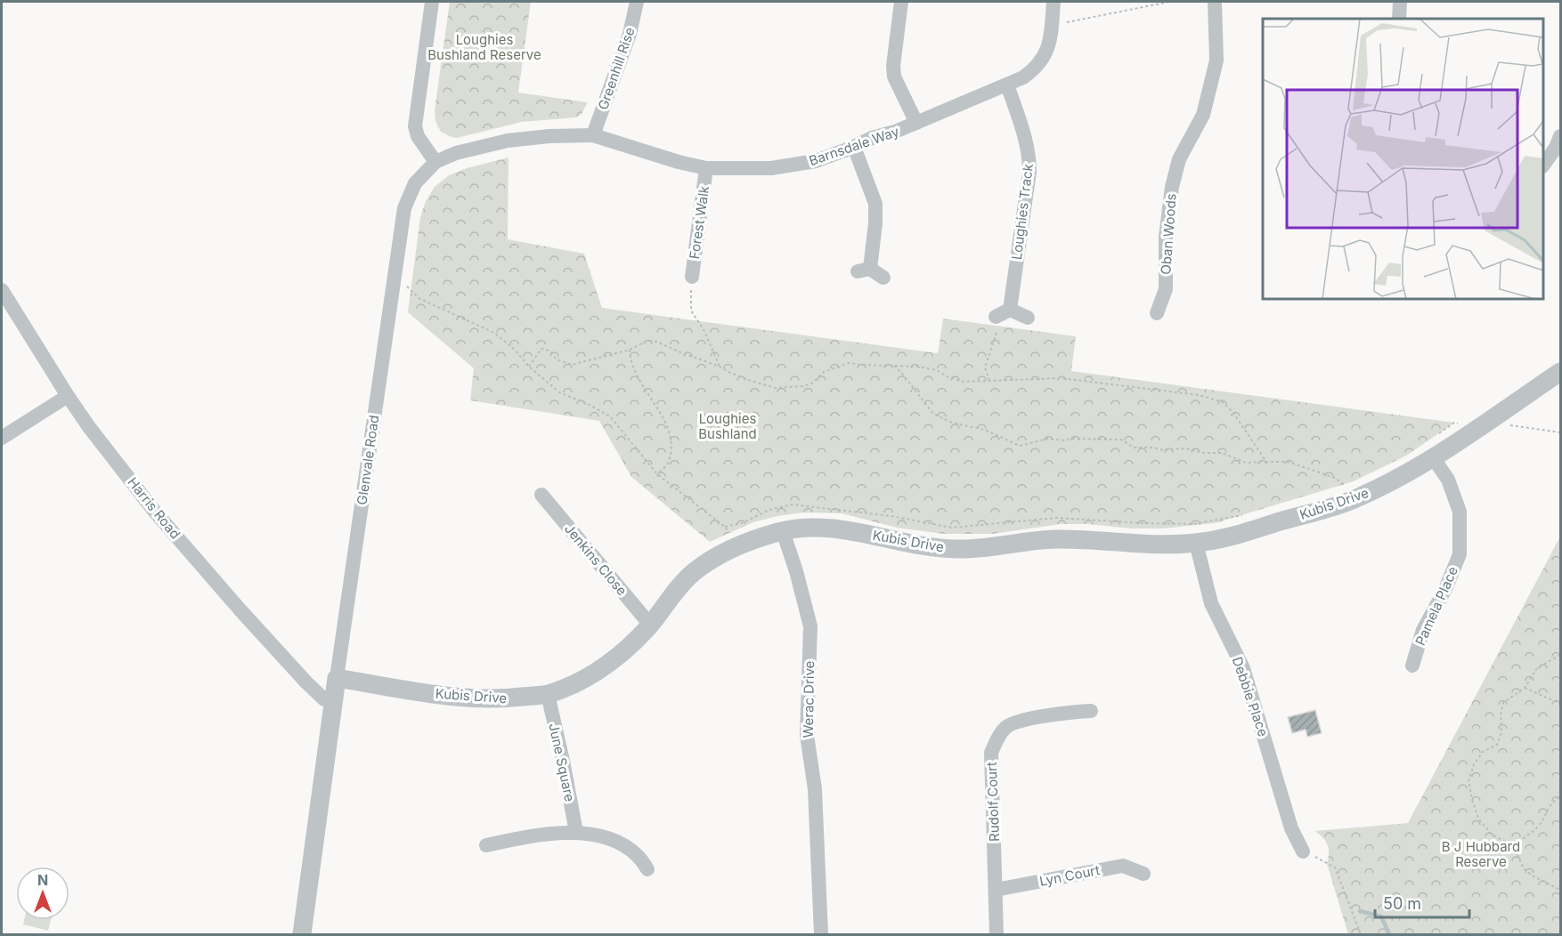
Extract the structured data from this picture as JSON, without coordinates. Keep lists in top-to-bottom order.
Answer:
{
  "streets": {
    "street": [
      "Greenhill Rise",
      "Barnsdale Way",
      "Loughies Track",
      "Forest Walk",
      "Oban Woods",
      "Glenvale Road",
      "Kubis Drive",
      "Harris Road",
      "Jenkins Close",
      "Pamela Place",
      "Debbie Place",
      "Werac Drive",
      "June Square",
      "Rudolf Court",
      "Lyn Court"
    ]
  },
  "crossings": [
    ["Greenhill Rise", "Barnsdale Way"],
    ["Barnsdale Way", "Loughies Track"],
    ["Barnsdale Way", "Forest Walk"],
    ["Barnsdale Way", "Glenvale Road"],
    ["Glenvale Road", "Kubis Drive"],
    ["Glenvale Road", "Harris Road"],
    ["Kubis Drive", "Jenkins Close"],
    ["Kubis Drive", "Pamela Place"],
    ["Kubis Drive", "Debbie Place"],
    ["Kubis Drive", "Werac Drive"],
    ["Kubis Drive", "June Square"],
    ["Rudolf Court", "Lyn Court"]
  ],
  "parks": ["Loughies Bushland Reserve", "Loughies Bushland", "B J Hubbard Reserve"],
  "scale_bar": "50 m",
  "north": "top"
}
